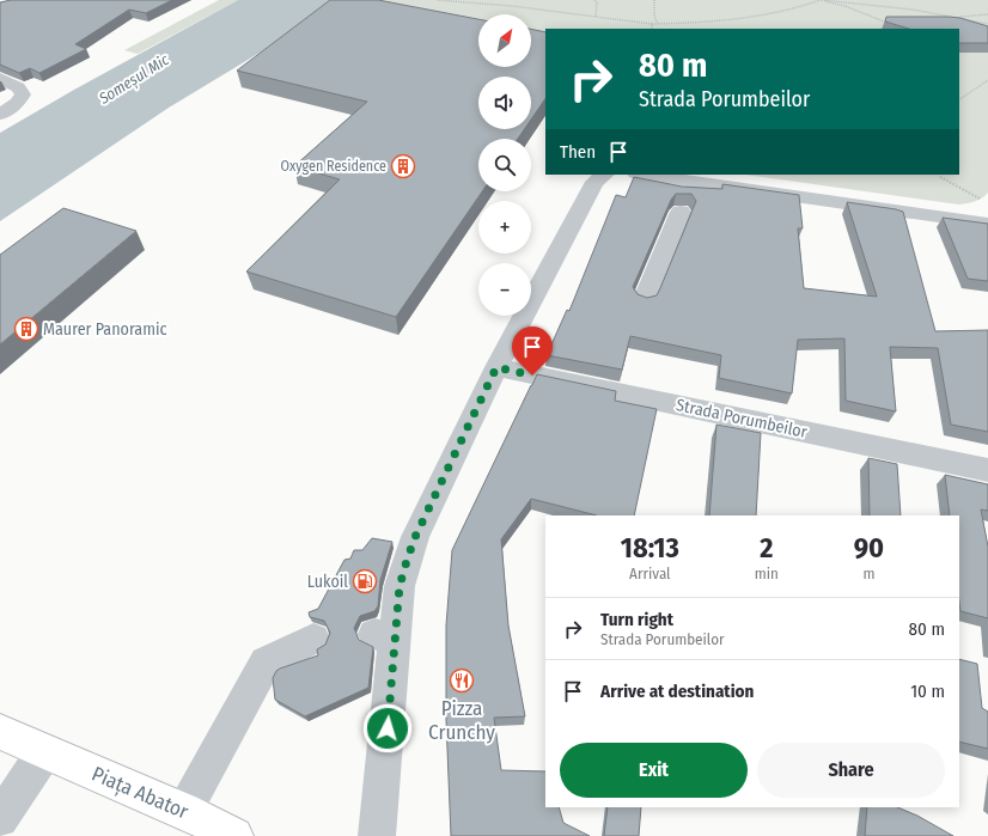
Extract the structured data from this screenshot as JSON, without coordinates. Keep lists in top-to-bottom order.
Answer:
{
  "streets": {
    "main road": ["Piața Abator"],
    "street": ["Strada Porumbeilor"]
  },
  "water": ["Someșul Mic"],
  "places": {
    "building": ["Oxygen Residence", "Maurer Panoramic"],
    "fuel station": ["Lukoil"],
    "restaurant": ["Pizza Crunchy"]
  },
  "north": "top right",
  "page": {
    "map_buttons": ["+", "−"],
    "turn": ["80 m", "Strada Porumbeilor"],
    "then": "Then",
    "eta": [
      "18:13",
      "Arrival",
      "2",
      "min",
      "90",
      "m"
    ],
    "list": [
      {
        "name": "Turn right",
        "note": "Strada Porumbeilor",
        "value": "80 m"
      },
      {
        "name": "Arrive at destination",
        "value": "10 m"
      }
    ],
    "buttons": ["Exit", "Share"]
  }
}
